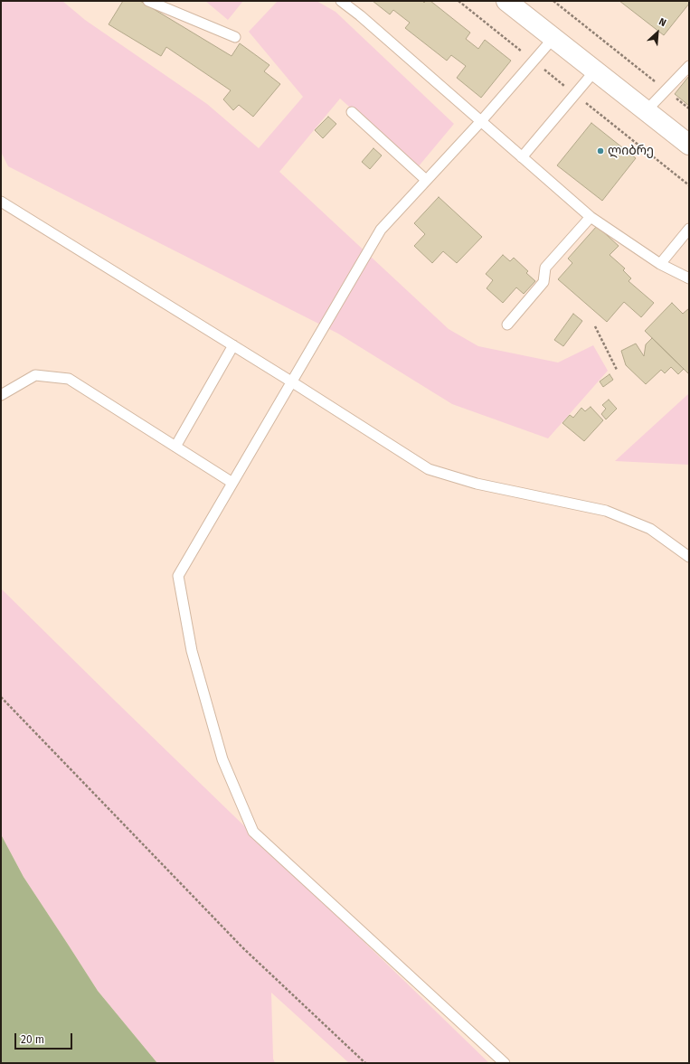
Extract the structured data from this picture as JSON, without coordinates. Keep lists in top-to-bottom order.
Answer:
{
  "places": ["ლიბრე"],
  "scale_bar": "20 m",
  "north": "top right"
}
